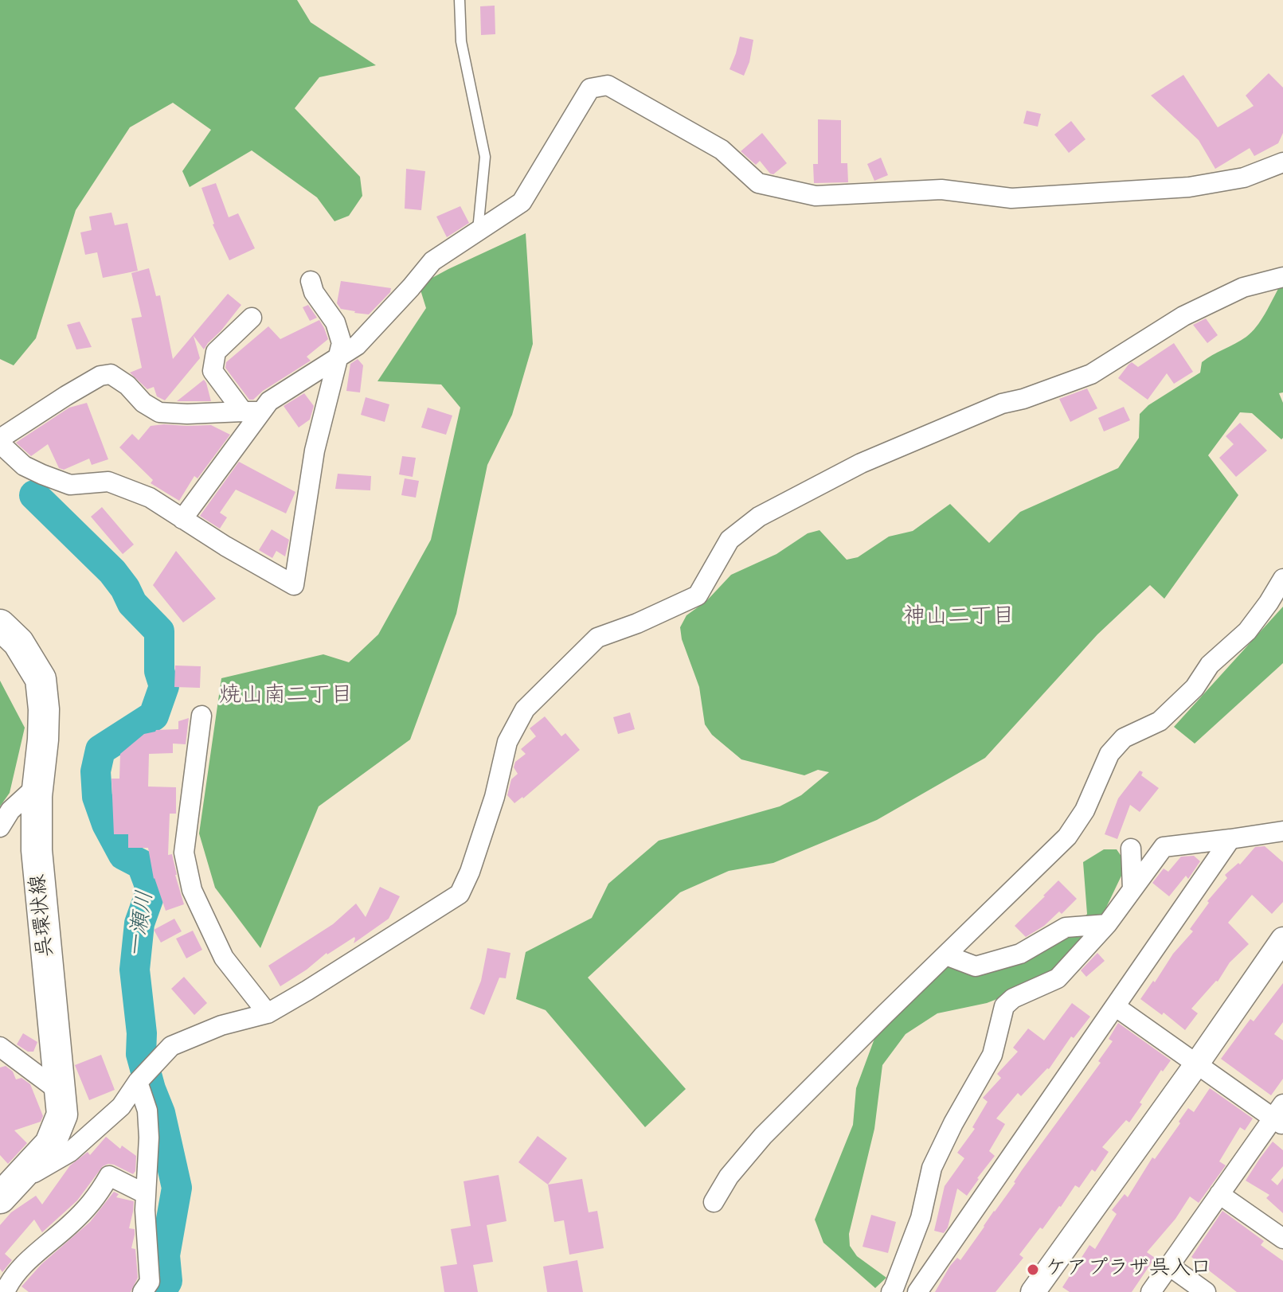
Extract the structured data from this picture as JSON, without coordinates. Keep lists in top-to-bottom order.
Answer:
{
  "streets": {
    "main road": ["呉環状線"]
  },
  "districts": ["神山二丁目", "焼山南二丁目"],
  "water": ["一瀬川"],
  "places": ["ケアプラザ呉入口"]
}
